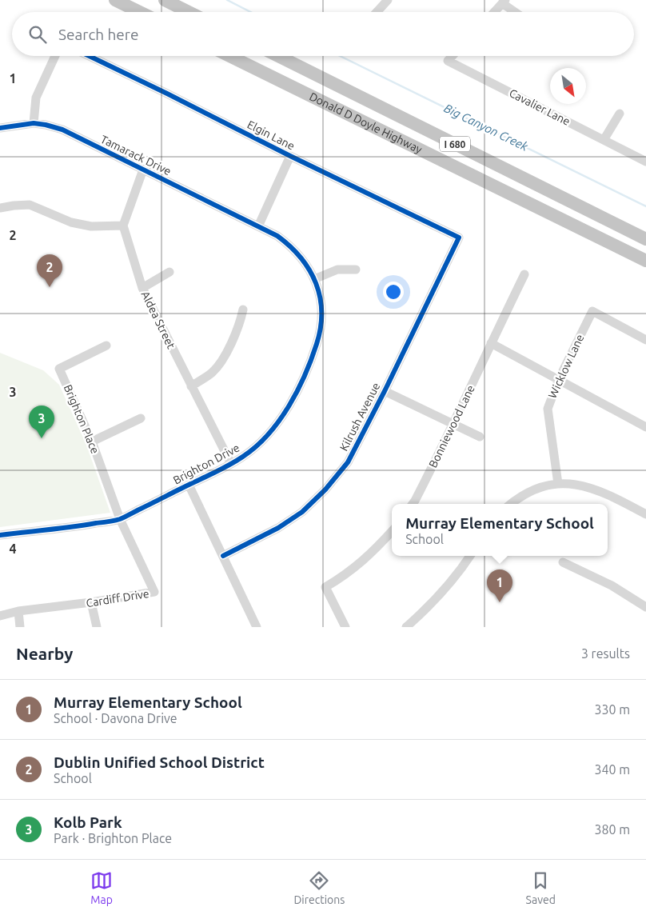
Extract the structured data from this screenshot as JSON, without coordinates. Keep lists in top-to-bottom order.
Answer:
{
  "streets": {
    "highway": ["Donald D Doyle Highway", "I 680"],
    "street": [
      "Cavalier Lane",
      "Elgin Lane",
      "Tamarack Drive",
      "Aldea Street",
      "Wicklow Lane",
      "Kilrush Avenue",
      "Brighton Place",
      "Bonniewood Lane",
      "Brighton Drive",
      "Cardiff Drive"
    ]
  },
  "crossings": [
    ["Elgin Lane", "Kilrush Avenue"],
    ["Tamarack Drive", "Brighton Drive"],
    ["Aldea Street", "Brighton Drive"],
    ["Brighton Place", "Brighton Drive"],
    ["Brighton Place", "Cardiff Drive"],
    ["Brighton Drive", "Cardiff Drive"]
  ],
  "water": ["Big Canyon Creek"],
  "north": "bottom right",
  "page": {
    "search": "Search here",
    "pins": ["2", "3", "1"],
    "popup": ["Murray Elementary School", "School"],
    "heading": ["Nearby", "3 results"],
    "list": [
      {
        "mark": "1",
        "name": "Murray Elementary School",
        "note": "School · Davona Drive",
        "value": "330 m"
      },
      {
        "mark": "2",
        "name": "Dublin Unified School District",
        "note": "School",
        "value": "340 m"
      },
      {
        "mark": "3",
        "name": "Kolb Park",
        "note": "Park · Brighton Place",
        "value": "380 m"
      }
    ],
    "nav": ["Map", "Directions", "Saved"]
  },
  "grid": {
    "rows": [
      "1",
      "2",
      "3",
      "4"
    ]
  }
}
